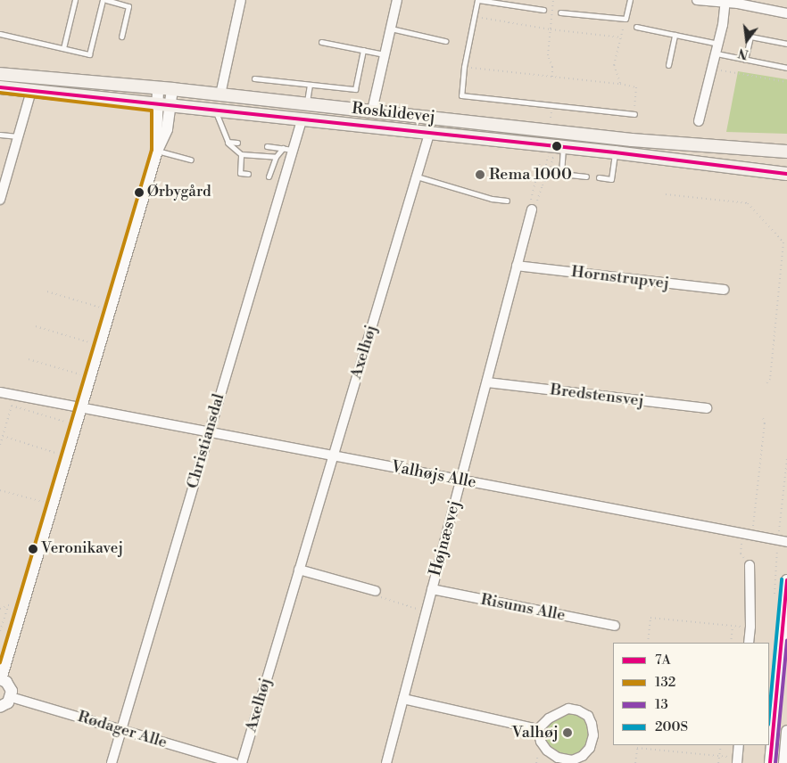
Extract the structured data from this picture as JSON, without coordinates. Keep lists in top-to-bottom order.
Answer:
{
  "streets": {
    "main road": ["Roskildevej"],
    "street": [
      "Hornstrupvej",
      "Axelhøj",
      "Bredstensvej",
      "Christiansdal",
      "Valhøjs Alle",
      "Højnæsvej",
      "Risums Alle",
      "Rødager Alle"
    ]
  },
  "crossings": [
    ["Roskildevej", "Axelhøj"],
    ["Roskildevej", "Christiansdal"],
    ["Hornstrupvej", "Højnæsvej"],
    ["Axelhøj", "Valhøjs Alle"],
    ["Bredstensvej", "Højnæsvej"],
    ["Christiansdal", "Valhøjs Alle"],
    ["Christiansdal", "Rødager Alle"],
    ["Valhøjs Alle", "Højnæsvej"],
    ["Højnæsvej", "Risums Alle"]
  ],
  "places": [
    "Rema 1000",
    "Ørbygård",
    "Veronikavej",
    "Valhøj"
  ],
  "lines": [
    "transit line 7A",
    "transit line 132",
    "transit line 200S",
    "transit line 13"
  ],
  "legend": [
    "7A",
    "132",
    "13",
    "200S"
  ],
  "north": "bottom"
}
